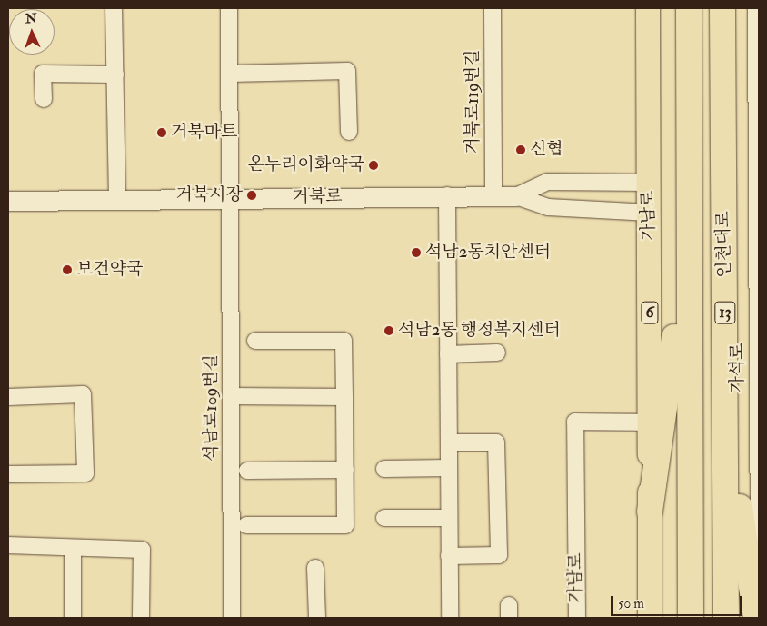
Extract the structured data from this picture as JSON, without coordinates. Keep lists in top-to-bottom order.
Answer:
{
  "streets": {
    "highway": ["인천대로", "13"],
    "main road": ["가남로", "6"],
    "street": [
      "거북로119번길",
      "거북로",
      "가석로",
      "석남로109번길"
    ]
  },
  "crossings": [
    ["거북로119번길", "거북로"],
    ["거북로", "석남로109번길"]
  ],
  "places": [
    "거북마트",
    "신협",
    "온누리이화약국",
    "거북시장",
    "석남2동치안센터",
    "보건약국",
    "석남2동 행정복지센터"
  ],
  "scale_bar": "50 m",
  "north": "top"
}
